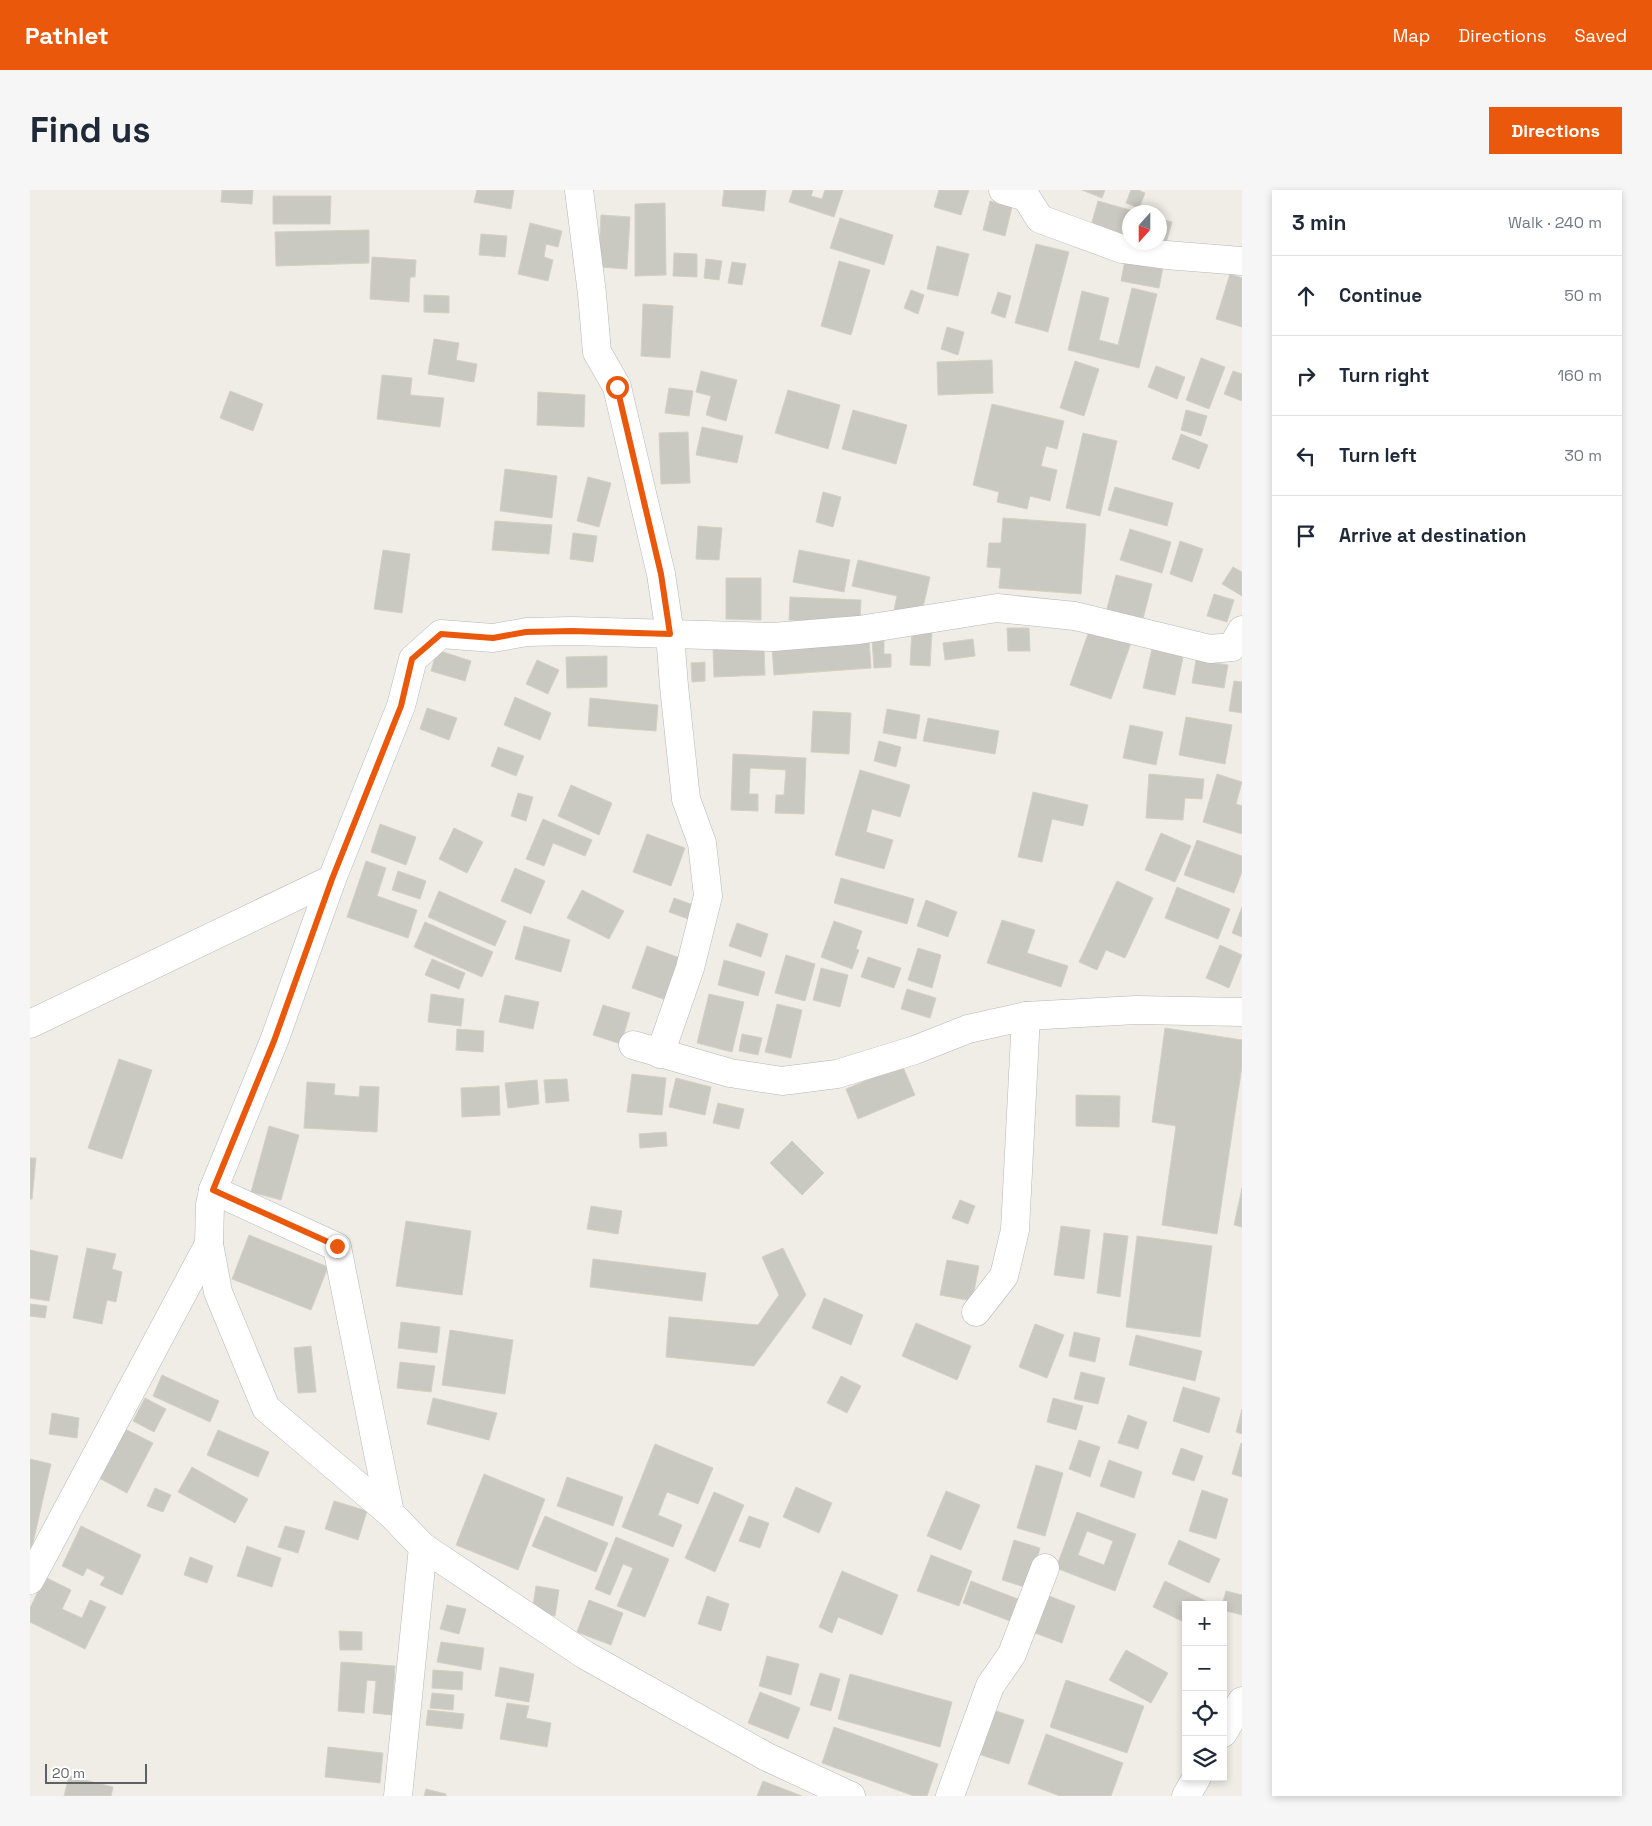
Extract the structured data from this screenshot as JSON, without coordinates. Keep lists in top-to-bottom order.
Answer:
{
  "scale_bar": "20 m",
  "north": "bottom",
  "page": {
    "header": "Pathlet",
    "nav": ["Map", "Directions", "Saved"],
    "buttons": "Directions",
    "title": "Find us",
    "heading": ["3 min", "Walk · 240 m"],
    "list": [
      ["Continue", "50 m"],
      ["Turn right", "160 m"],
      ["Turn left", "30 m"],
      "Arrive at destination"
    ],
    "map_buttons": ["+", "−"],
    "scale": "20 m"
  }
}
